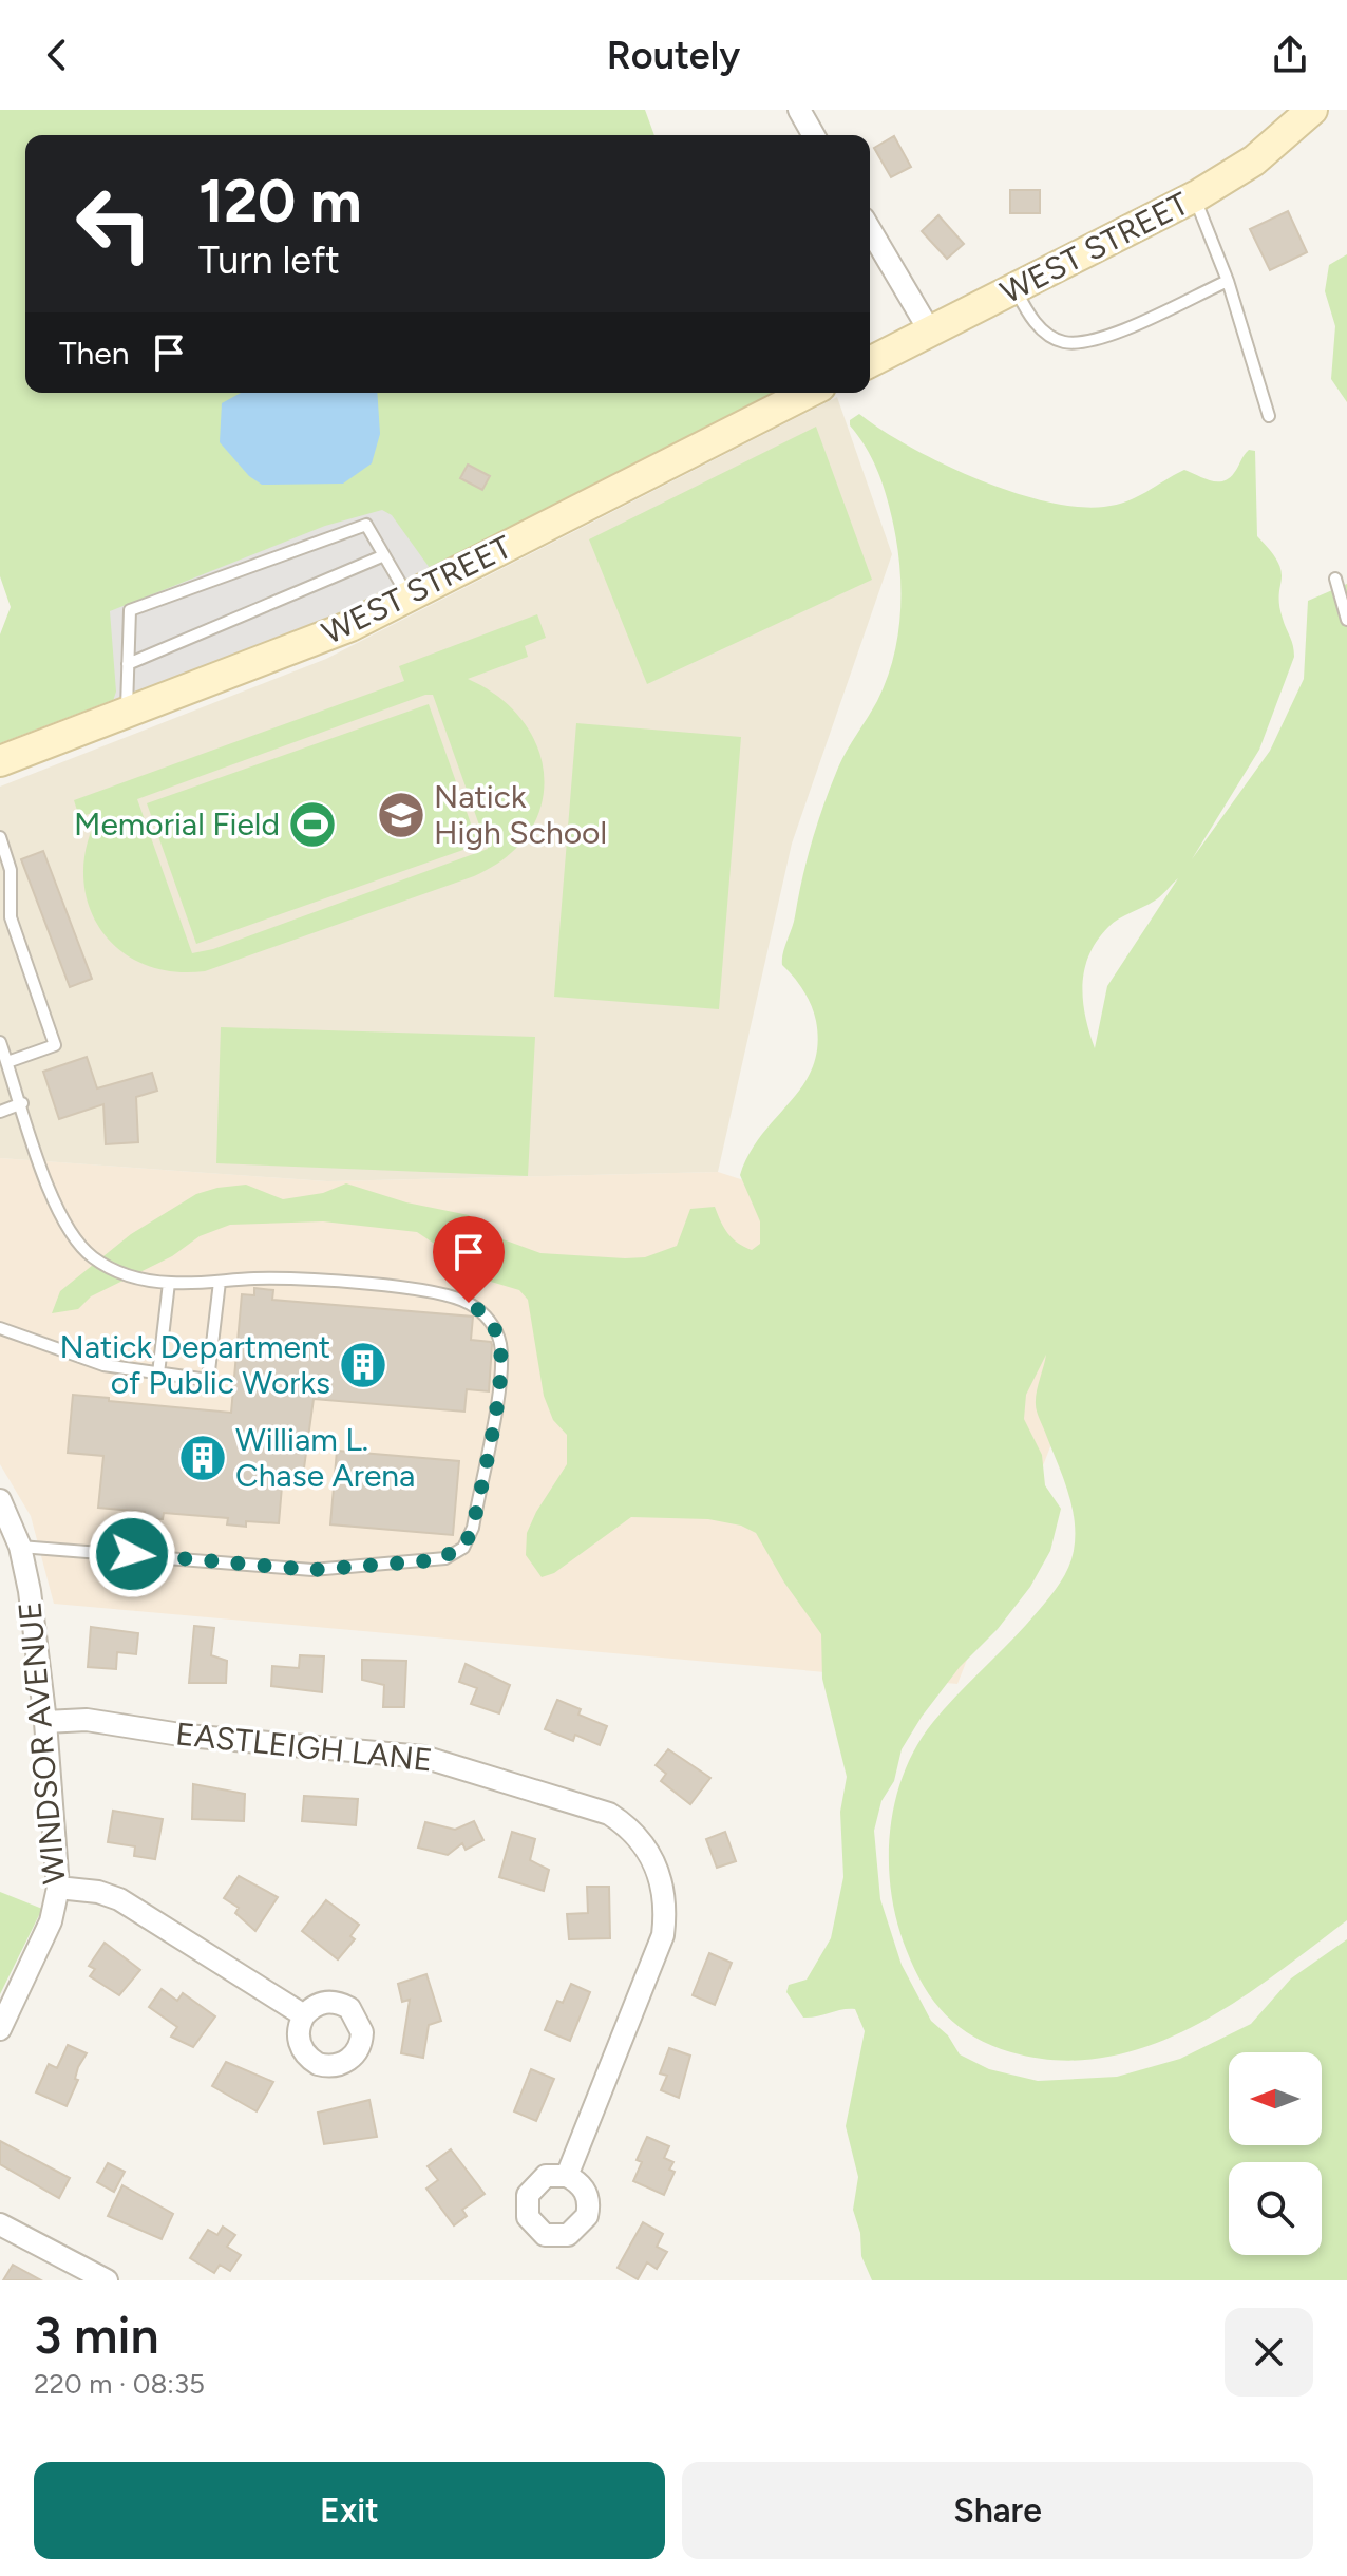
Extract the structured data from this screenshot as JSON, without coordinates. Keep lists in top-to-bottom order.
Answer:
{
  "streets": {
    "street": ["WEST STREET", "WINDSOR AVENUE", "EASTLEIGH LANE"]
  },
  "crossings": [
    ["WINDSOR AVENUE", "EASTLEIGH LANE"]
  ],
  "places": {
    "school or university": ["Natick High School"],
    "sports": ["Memorial Field"],
    "building": ["Natick Department of Public Works", "William L. Chase Arena"]
  },
  "north": "left",
  "page": {
    "header": "Routely",
    "turn": ["120 m", "Turn left"],
    "then": "Then",
    "heading": ["3 min", "220 m · 08:35"],
    "buttons": ["Exit", "Share"]
  }
}
